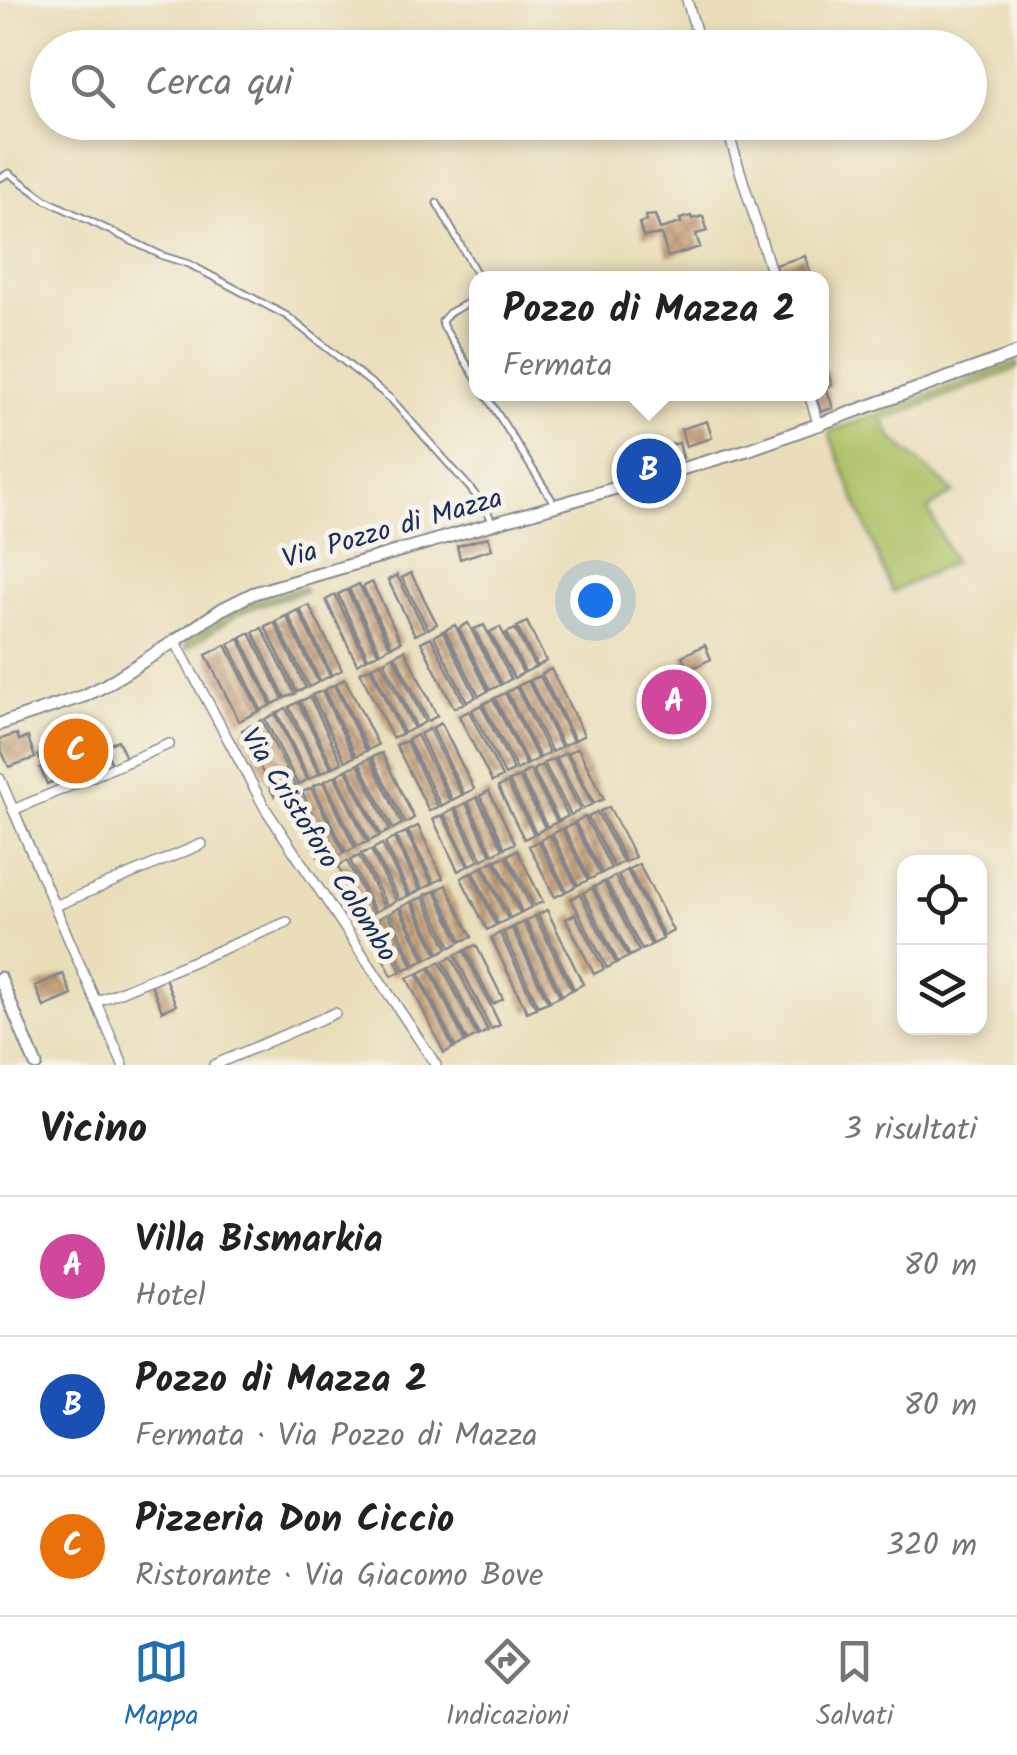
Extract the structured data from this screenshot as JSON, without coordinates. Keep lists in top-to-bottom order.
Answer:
{
  "streets": {
    "street": ["Via Pozzo di Mazza", "Via Cristoforo Colombo"]
  },
  "crossings": [
    ["Via Pozzo di Mazza", "Via Cristoforo Colombo"]
  ],
  "page": {
    "search": "Cerca qui",
    "popup": ["Pozzo di Mazza 2", "Fermata"],
    "pins": ["B", "A", "C"],
    "heading": ["Vicino", "3 risultati"],
    "list": [
      {
        "mark": "A",
        "name": "Villa Bismarkia",
        "note": "Hotel",
        "value": "80 m"
      },
      {
        "mark": "B",
        "name": "Pozzo di Mazza 2",
        "note": "Fermata · Via Pozzo di Mazza",
        "value": "80 m"
      },
      {
        "mark": "C",
        "name": "Pizzeria Don Ciccio",
        "note": "Ristorante · Via Giacomo Bove",
        "value": "320 m"
      }
    ],
    "nav": ["Mappa", "Indicazioni", "Salvati"]
  }
}
